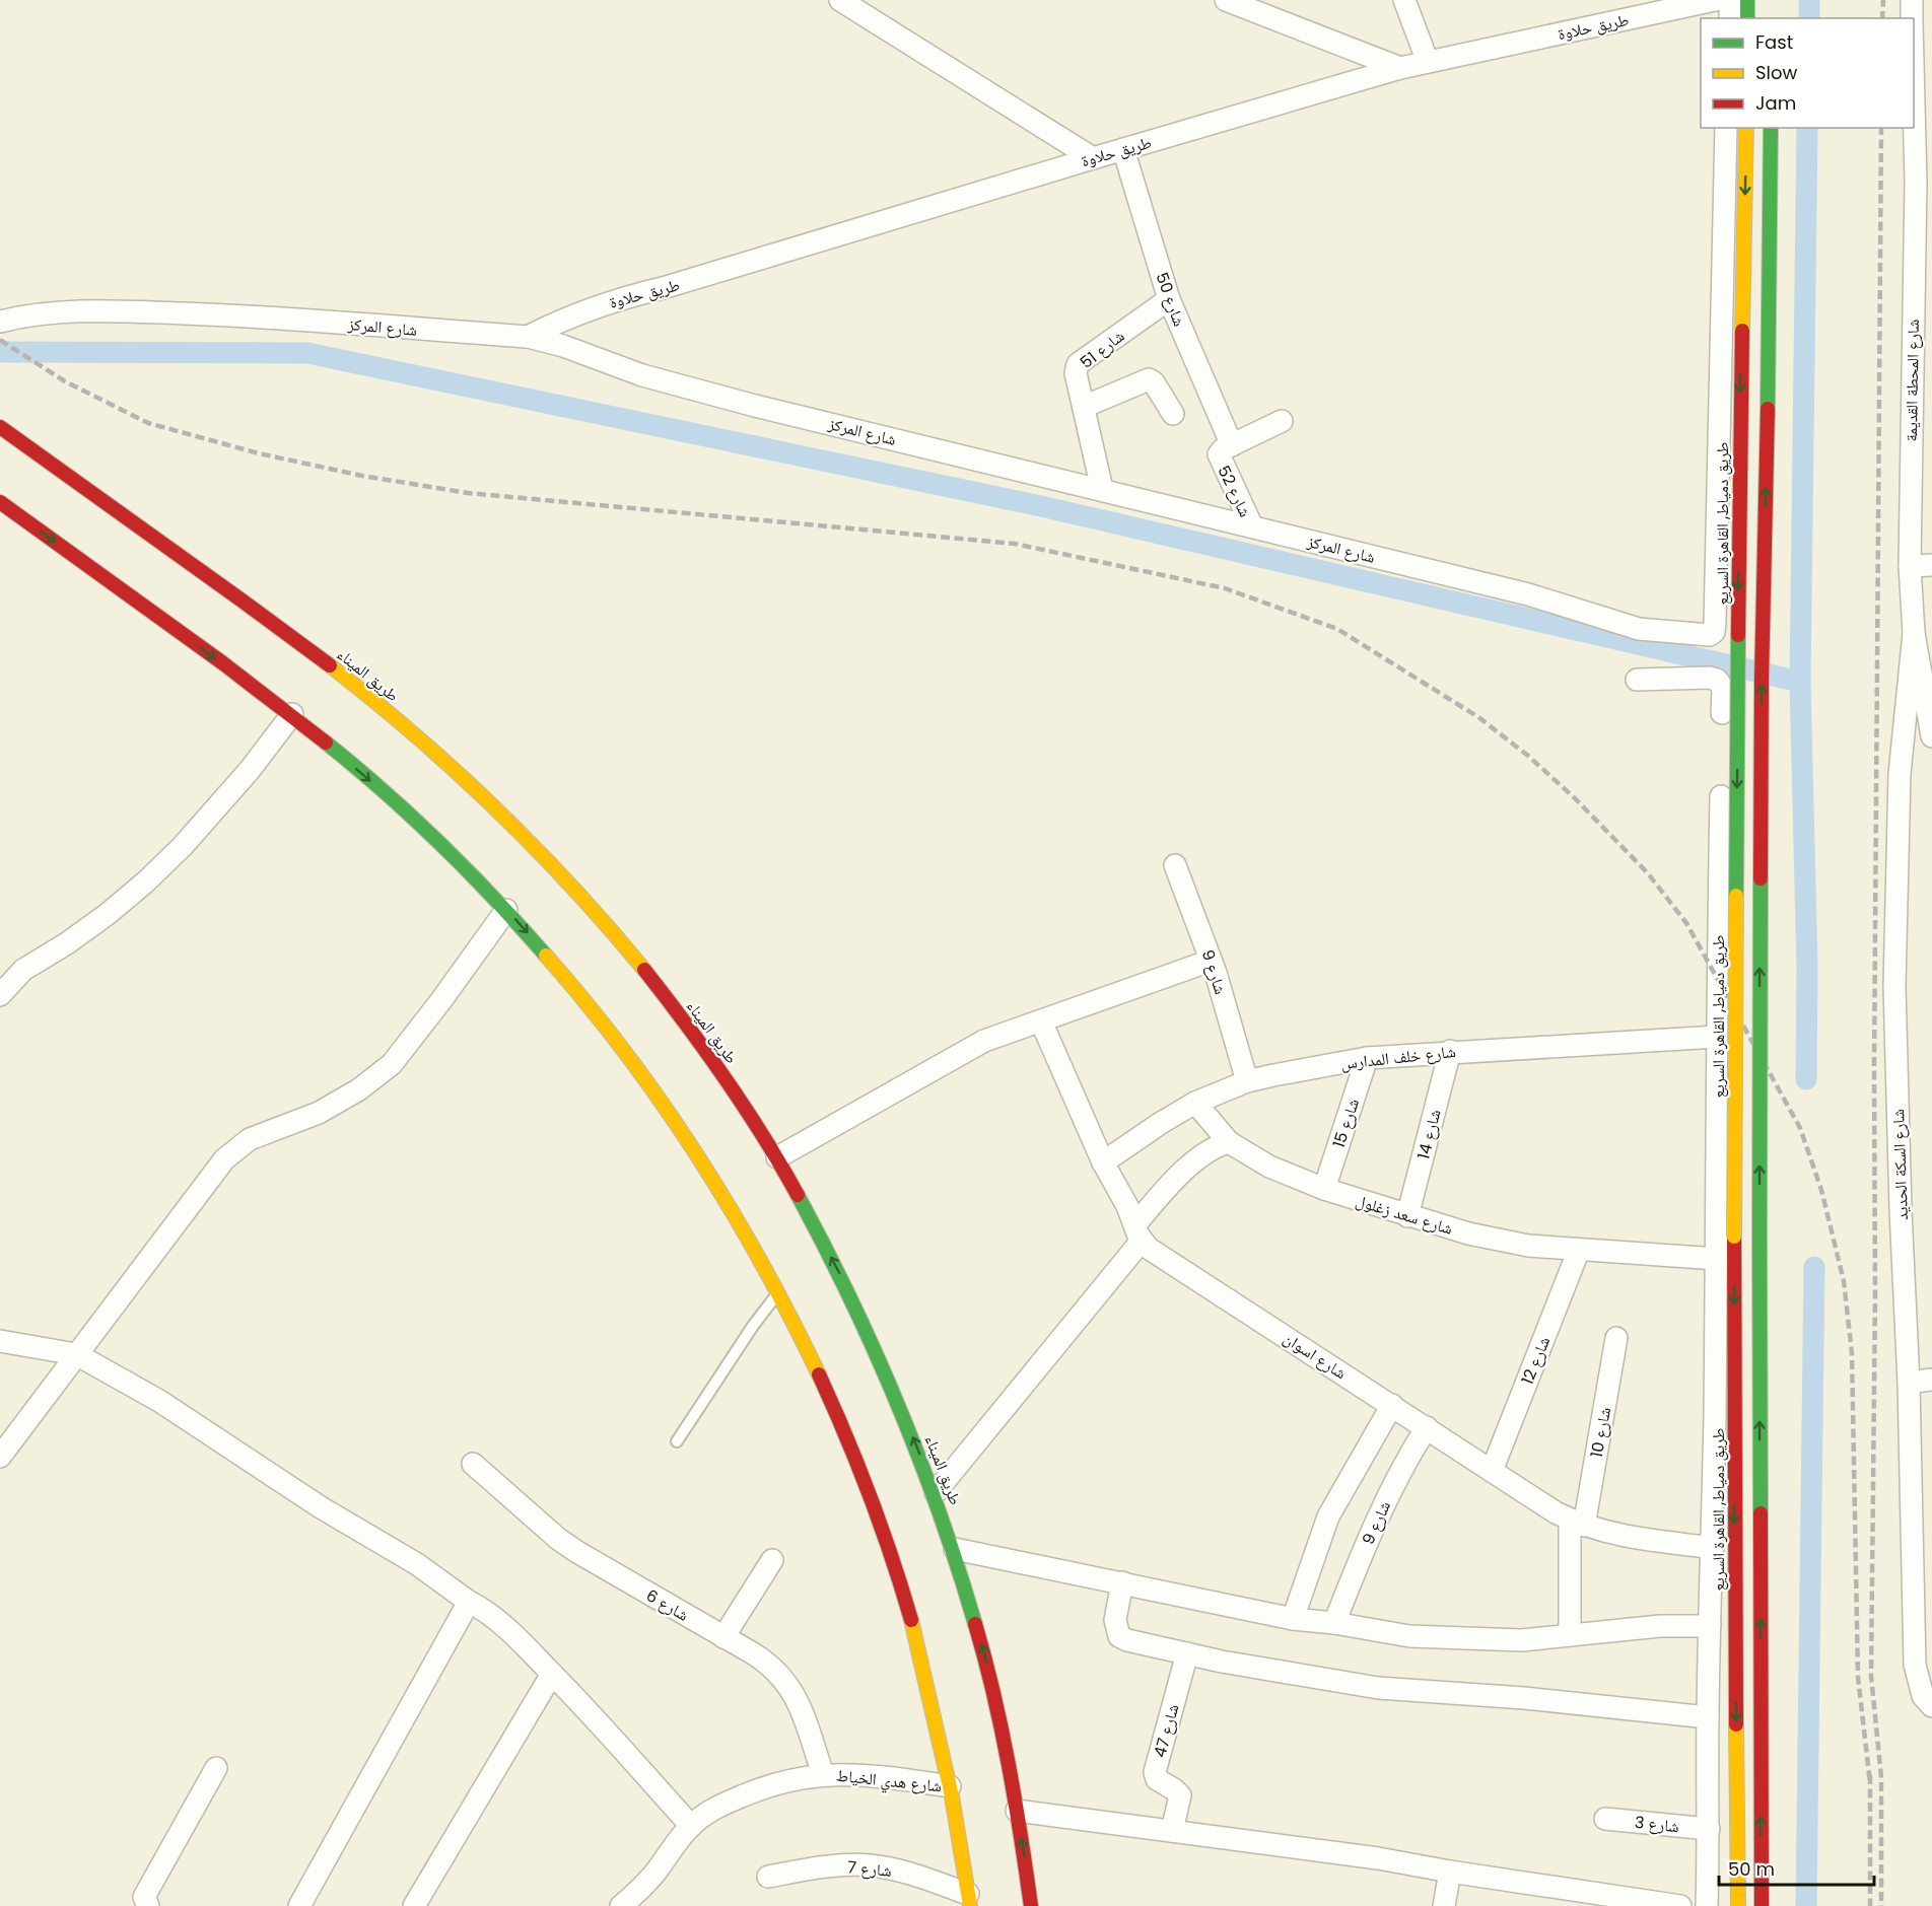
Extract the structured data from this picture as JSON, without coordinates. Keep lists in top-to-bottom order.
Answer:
{
  "streets": {
    "highway": ["طريق دمياط, القاهرة السريع", "طريق الميناء"],
    "street": [
      "طريق حلاوة",
      "شارع 50",
      "شارع المركز",
      "شارع 51",
      "شارع المحطة القديمة",
      "شارع 52",
      "شارع 9",
      "شارع خلف المدارس",
      "شارع 15",
      "شارع 14",
      "شارع السكة الحديد",
      "شارع سعد زغلول",
      "شارع اسوان",
      "شارع 12",
      "شارع 10",
      "شارع 6",
      "شارع 47",
      "شارع هدي الخياط",
      "شارع 3",
      "شارع 7"
    ]
  },
  "crossings": [
    ["طريق حلاوة", "شارع 50"],
    ["طريق حلاوة", "شارع المركز"],
    ["شارع 50", "شارع 51"],
    ["شارع 50", "شارع 52"],
    ["شارع المركز", "شارع 51"],
    ["شارع المركز", "شارع 52"],
    ["شارع المحطة القديمة", "شارع السكة الحديد"],
    ["شارع 9", "شارع خلف المدارس"],
    ["شارع 9", "شارع اسوان"],
    ["شارع خلف المدارس", "شارع 15"],
    ["شارع خلف المدارس", "شارع 14"],
    ["شارع خلف المدارس", "شارع سعد زغلول"],
    ["شارع خلف المدارس", "شارع اسوان"],
    ["شارع 15", "شارع سعد زغلول"],
    ["شارع 14", "شارع سعد زغلول"],
    ["شارع سعد زغلول", "شارع 12"],
    ["شارع اسوان", "شارع 12"],
    ["شارع اسوان", "شارع 10"],
    ["شارع 6", "شارع هدي الخياط"]
  ],
  "legend": ["Fast", "Slow", "Jam"],
  "scale_bar": "50 m"
}
